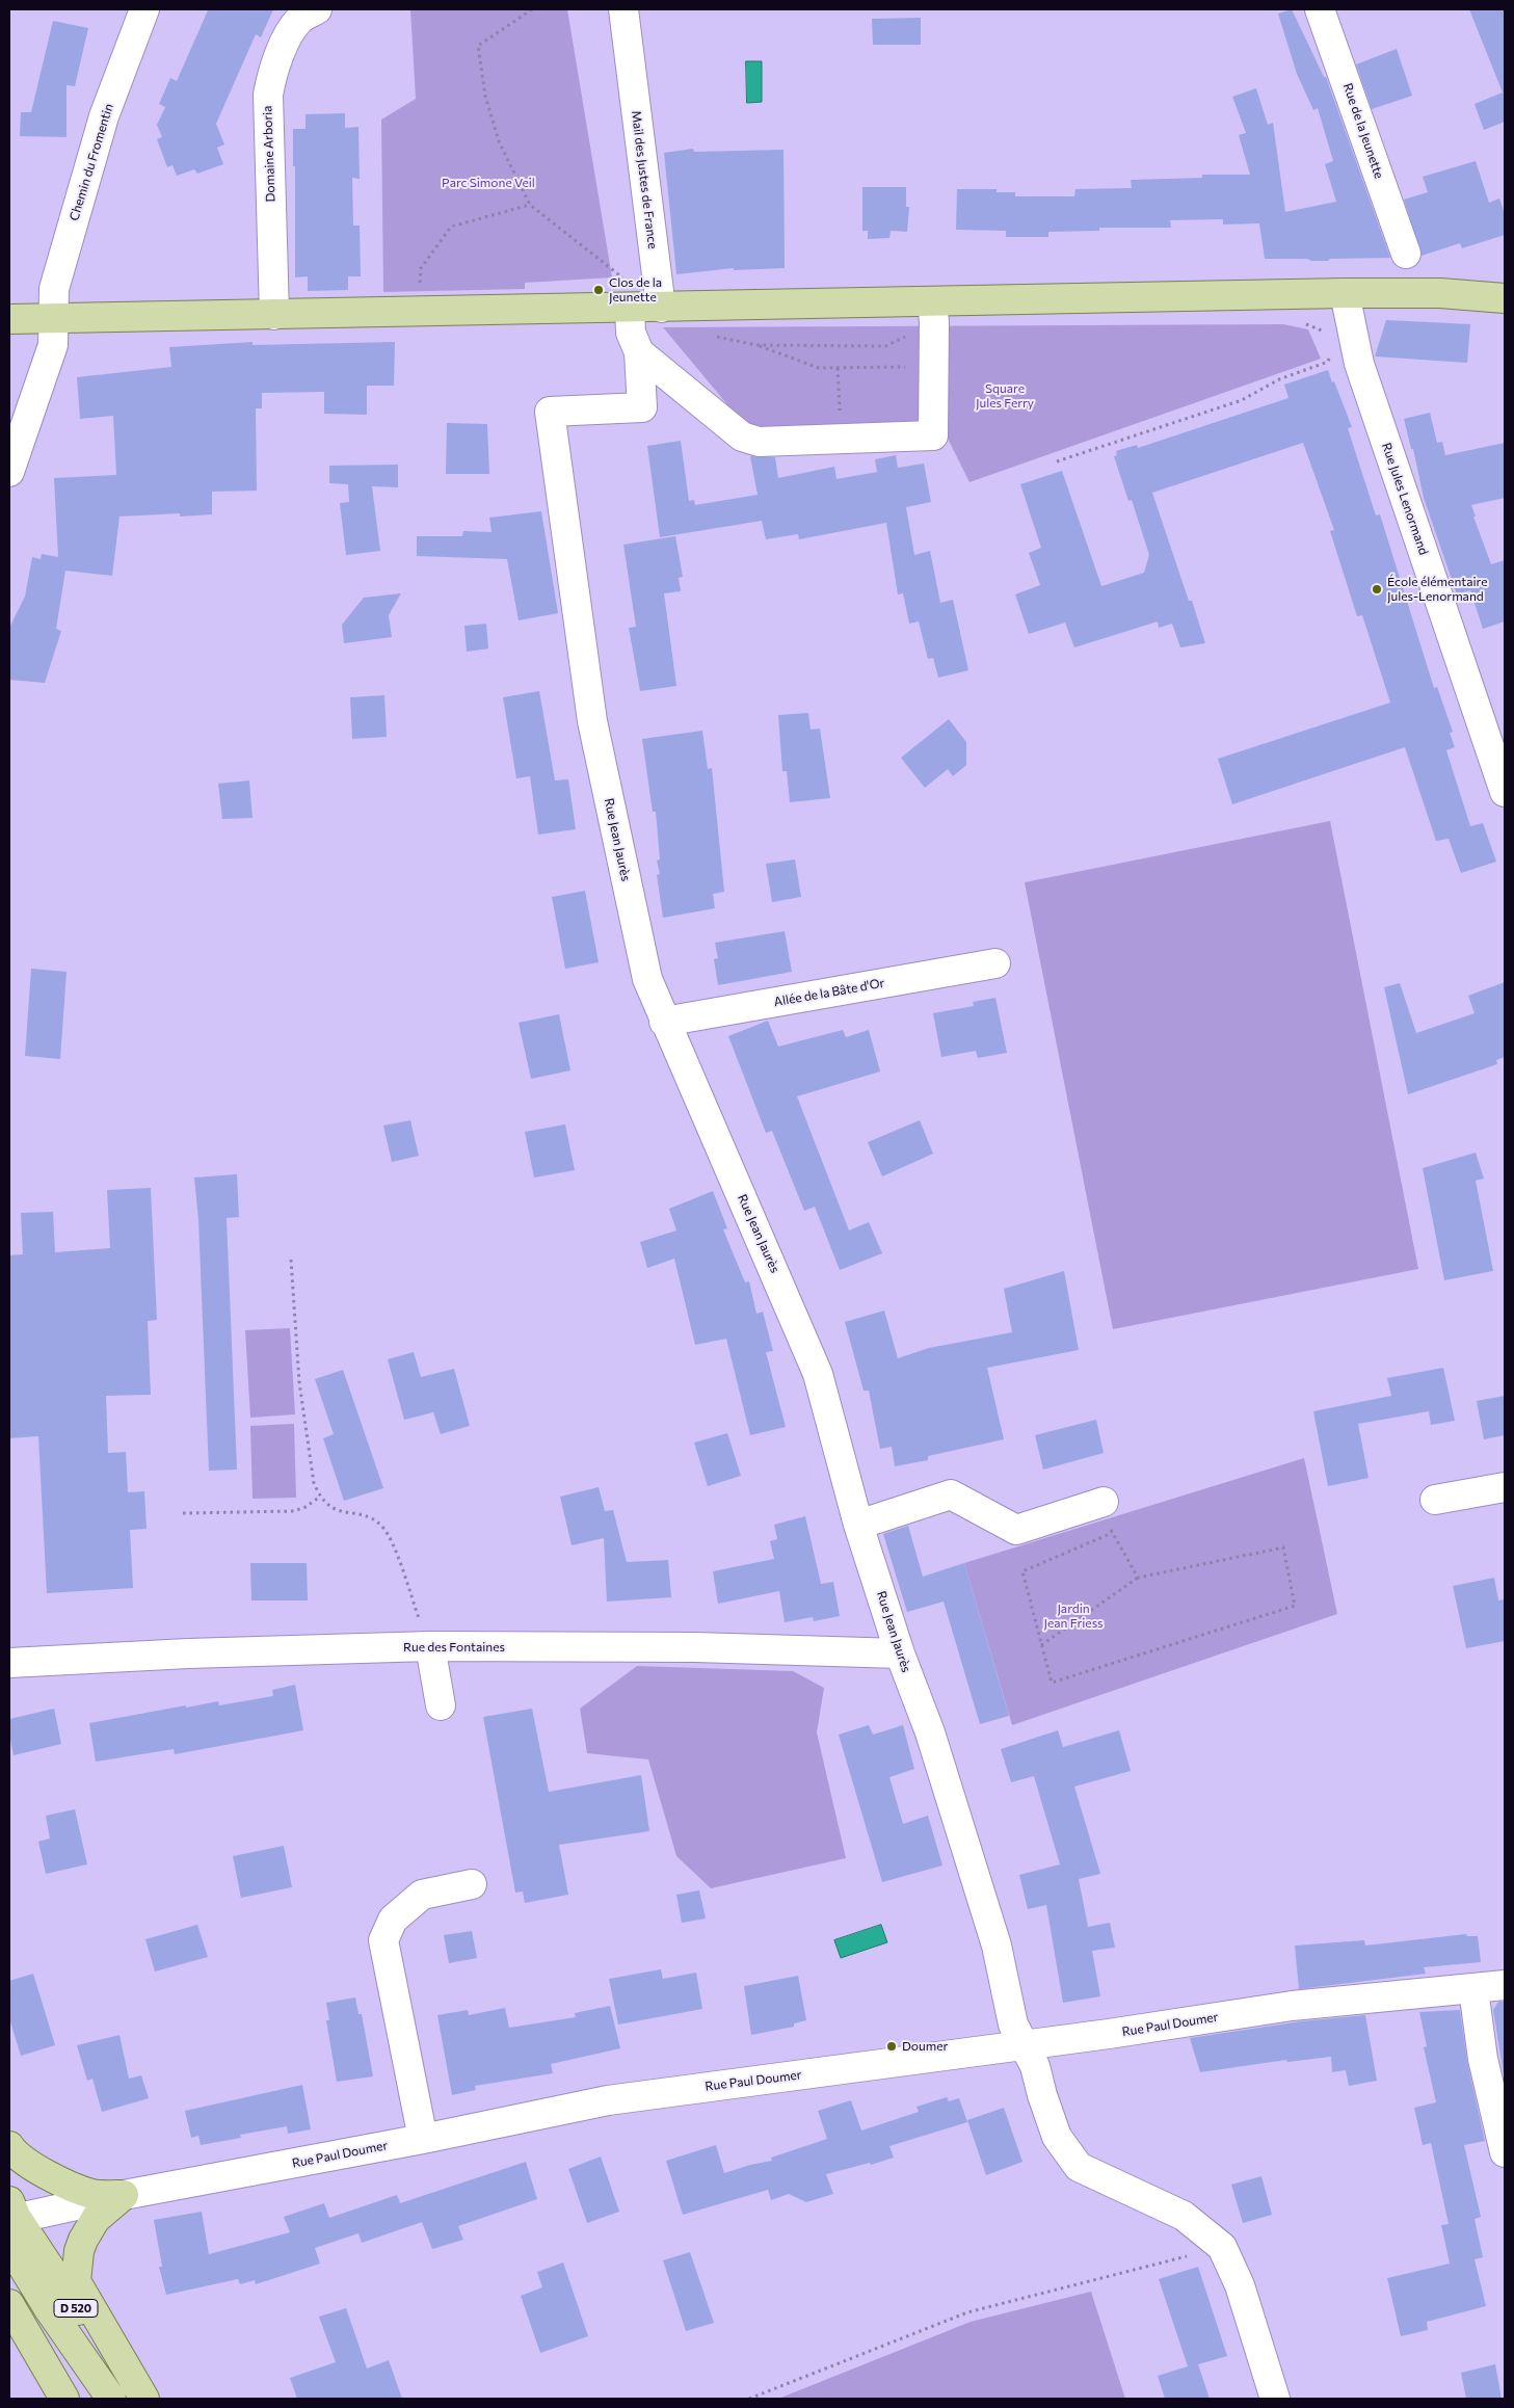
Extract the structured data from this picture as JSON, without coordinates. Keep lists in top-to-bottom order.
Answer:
{
  "streets": {
    "main road": ["D 520"],
    "street": [
      "Rue de la Jeunette",
      "Domaine Arboria",
      "Chemin du Fromentin",
      "Mail des Justes de France",
      "Rue Jules Lenormand",
      "Rue Jean Jaurès",
      "Allée de la Bâte d'Or",
      "Rue des Fontaines",
      "Rue Paul Doumer"
    ]
  },
  "crossings": [
    ["Rue Jean Jaurès", "Allée de la Bâte d'Or"],
    ["Rue Jean Jaurès", "Rue des Fontaines"],
    ["Rue Jean Jaurès", "Rue Paul Doumer"],
    ["Rue Paul Doumer", "D 520"]
  ],
  "parks": ["Parc Simone Veil", "Square Jules Ferry", "Jardin Jean Friess"],
  "places": ["Clos de la Jeunette", "École élémentaire Jules-Lenormand", "Doumer"]
}
